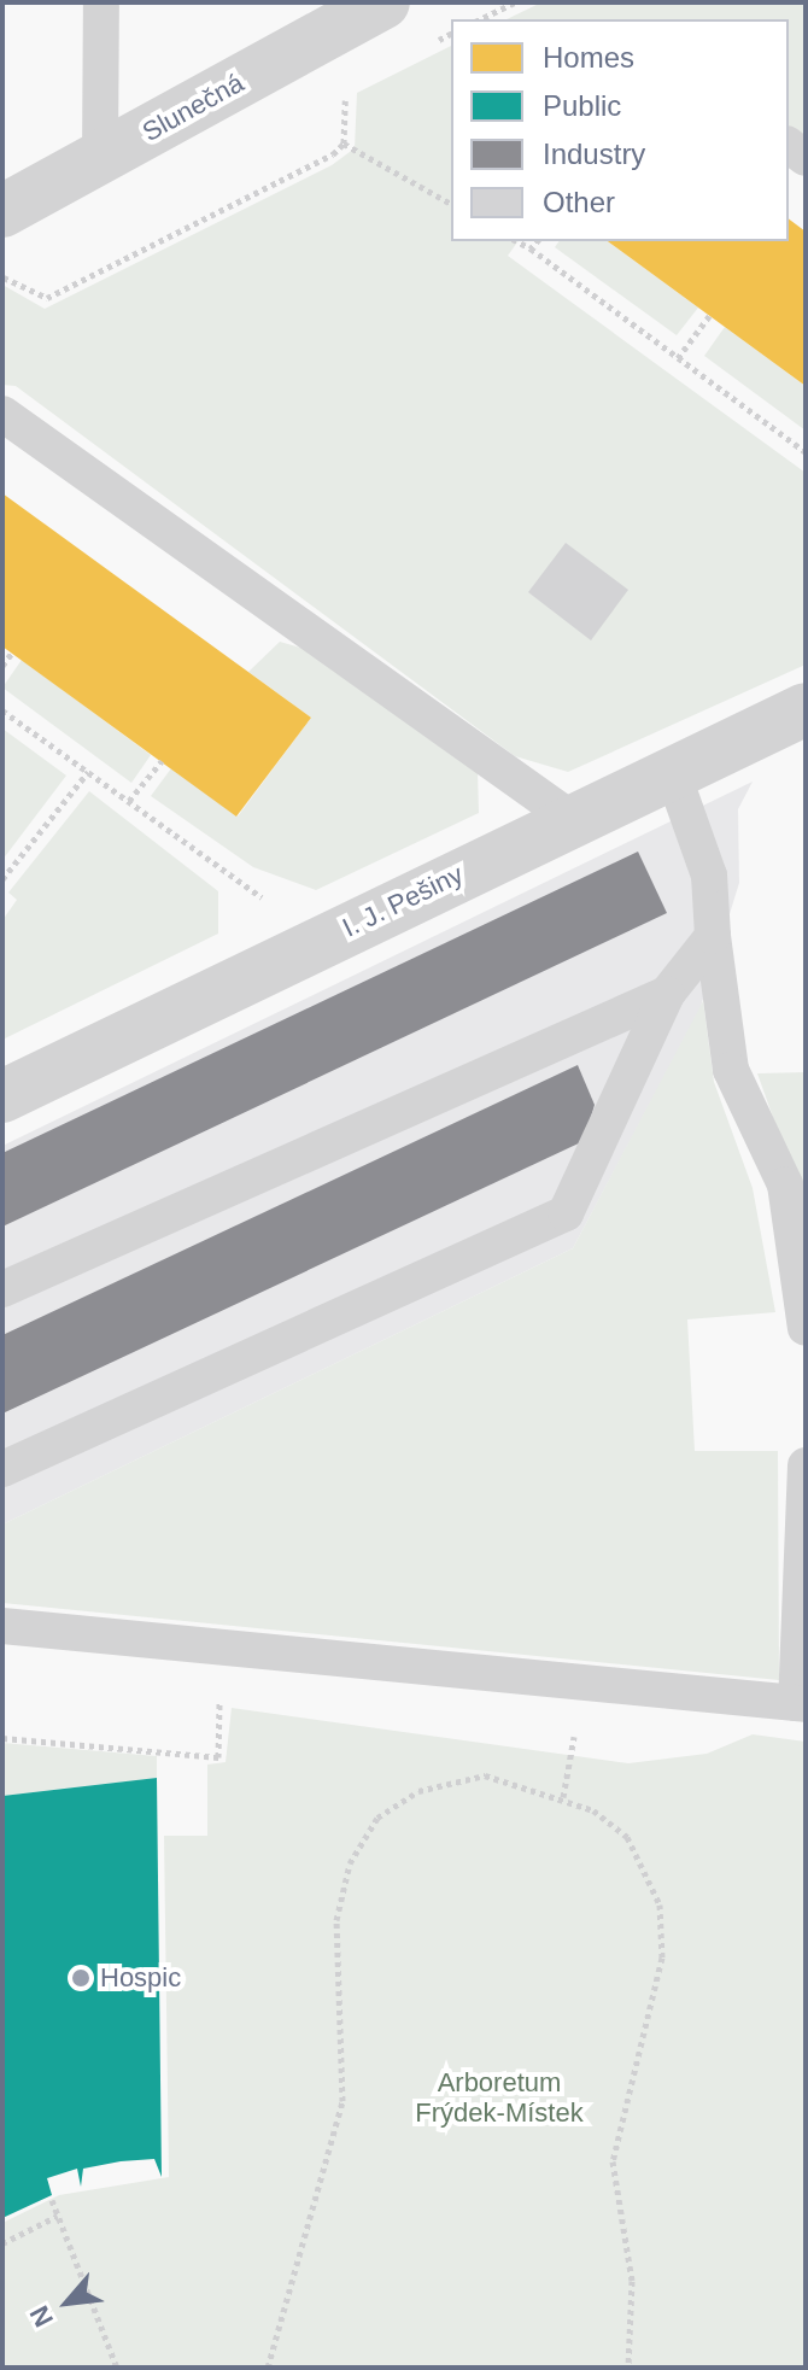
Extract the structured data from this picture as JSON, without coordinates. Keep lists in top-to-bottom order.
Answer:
{
  "streets": {
    "street": ["Slunečná", "I. J. Pešiny"]
  },
  "parks": ["Arboretum Frýdek-Místek"],
  "places": ["Hospic"],
  "legend": [
    "Homes",
    "Public",
    "Industry",
    "Other"
  ],
  "north": "bottom left"
}
